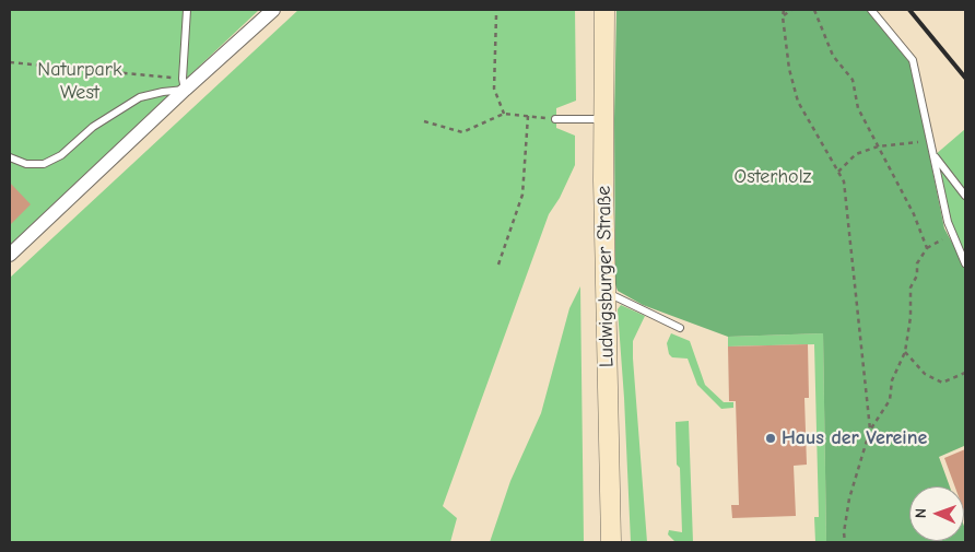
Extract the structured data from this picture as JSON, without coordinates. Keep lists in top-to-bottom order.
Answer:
{
  "streets": {
    "street": ["Ludwigsburger Straße"]
  },
  "parks": ["Naturpark West", "Osterholz"],
  "places": ["Haus der Vereine"],
  "north": "left"
}
